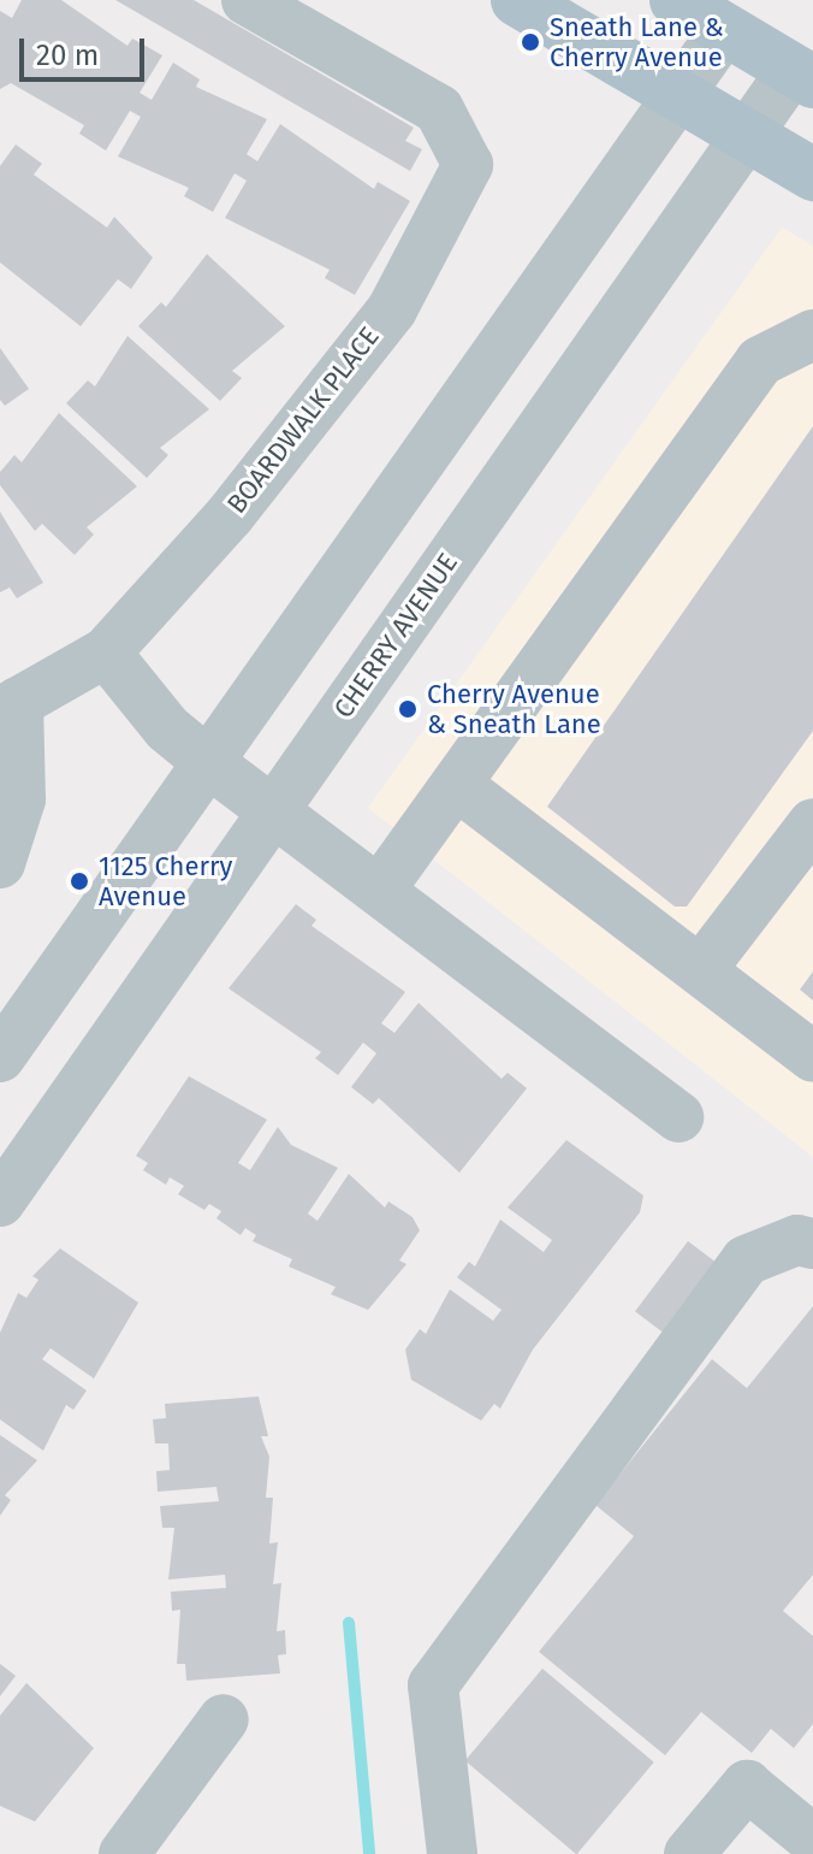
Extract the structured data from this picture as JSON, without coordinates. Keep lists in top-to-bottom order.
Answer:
{
  "streets": {
    "street": ["BOARDWALK PLACE", "CHERRY AVENUE"]
  },
  "places": ["Sneath Lane & Cherry Avenue", "Cherry Avenue & Sneath Lane", "1125 Cherry Avenue"],
  "scale_bar": "20 m"
}
